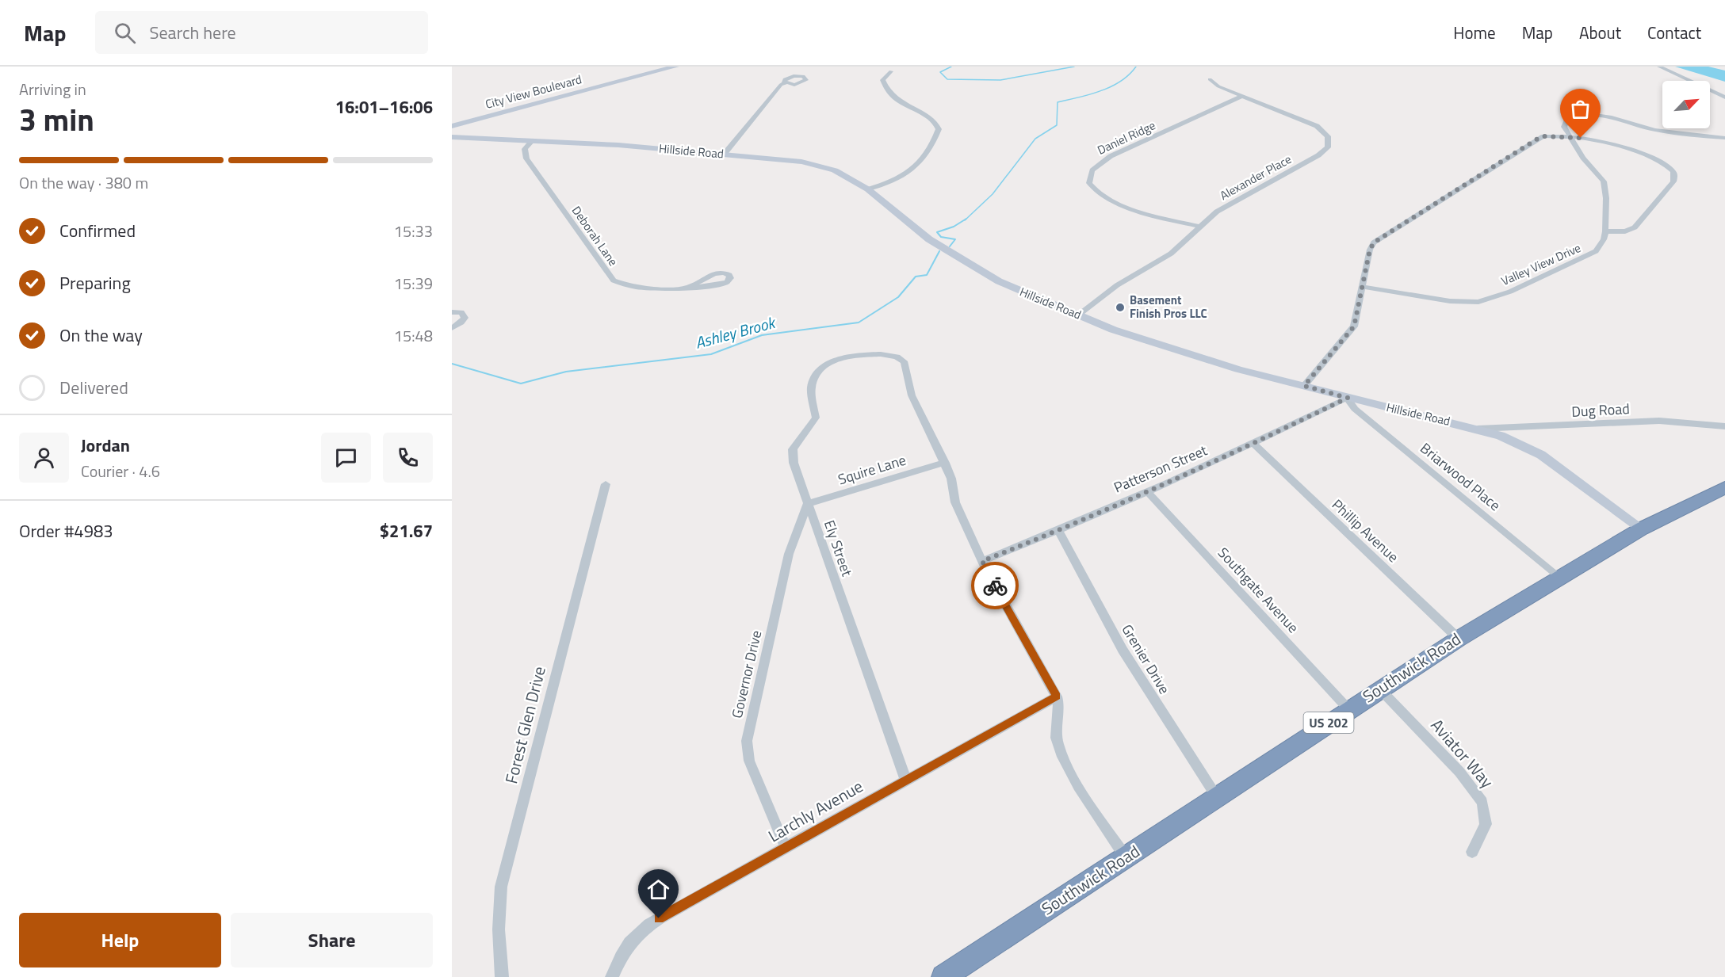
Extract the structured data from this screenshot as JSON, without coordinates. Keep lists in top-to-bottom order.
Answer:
{
  "streets": {
    "highway": ["Southwick Road", "US 202"],
    "street": [
      "City View Boulevard",
      "Daniel Ridge",
      "Hillside Road",
      "Alexander Place",
      "Deborah Lane",
      "Valley View Drive",
      "Dug Road",
      "Patterson Street",
      "Squire Lane",
      "Briarwood Place",
      "Phillip Avenue",
      "Ely Street",
      "Southgate Avenue",
      "Grenier Drive",
      "Governor Drive",
      "Forest Glen Drive",
      "Aviator Way",
      "Larchly Avenue"
    ]
  },
  "crossings": [
    ["Daniel Ridge", "Alexander Place"],
    ["Hillside Road", "Alexander Place"],
    ["Hillside Road", "Deborah Lane"],
    ["Hillside Road", "Dug Road"],
    ["Hillside Road", "Patterson Street"],
    ["Hillside Road", "Briarwood Place"],
    ["Hillside Road", "Southwick Road"],
    ["Patterson Street", "Briarwood Place"],
    ["Patterson Street", "Phillip Avenue"],
    ["Patterson Street", "Southgate Avenue"],
    ["Patterson Street", "Grenier Drive"],
    ["Squire Lane", "Ely Street"],
    ["Squire Lane", "Governor Drive"],
    ["Briarwood Place", "Southwick Road"],
    ["Phillip Avenue", "Southwick Road"],
    ["Ely Street", "Governor Drive"],
    ["Ely Street", "Larchly Avenue"],
    ["Southgate Avenue", "Southwick Road"],
    ["Grenier Drive", "Southwick Road"],
    ["Southwick Road", "Aviator Way"],
    ["Governor Drive", "Larchly Avenue"]
  ],
  "water": ["Ashley Brook"],
  "places": ["Basement Finish Pros LLC"],
  "north": "top right",
  "page": {
    "header": "Map",
    "search": "Search here",
    "nav": [
      "Home",
      "Map",
      "About",
      "Contact"
    ],
    "heading": ["3 min", "Arriving in", "16:01–16:06"],
    "panel": [
      "Jordan",
      "Courier · 4.6",
      "Order #4983",
      "$21.67"
    ],
    "bar": "On the way · 380 m",
    "list": [
      ["Confirmed", "15:33"],
      ["Preparing", "15:39"],
      ["On the way", "15:48"],
      "Delivered"
    ],
    "buttons": ["Help", "Share"]
  }
}
